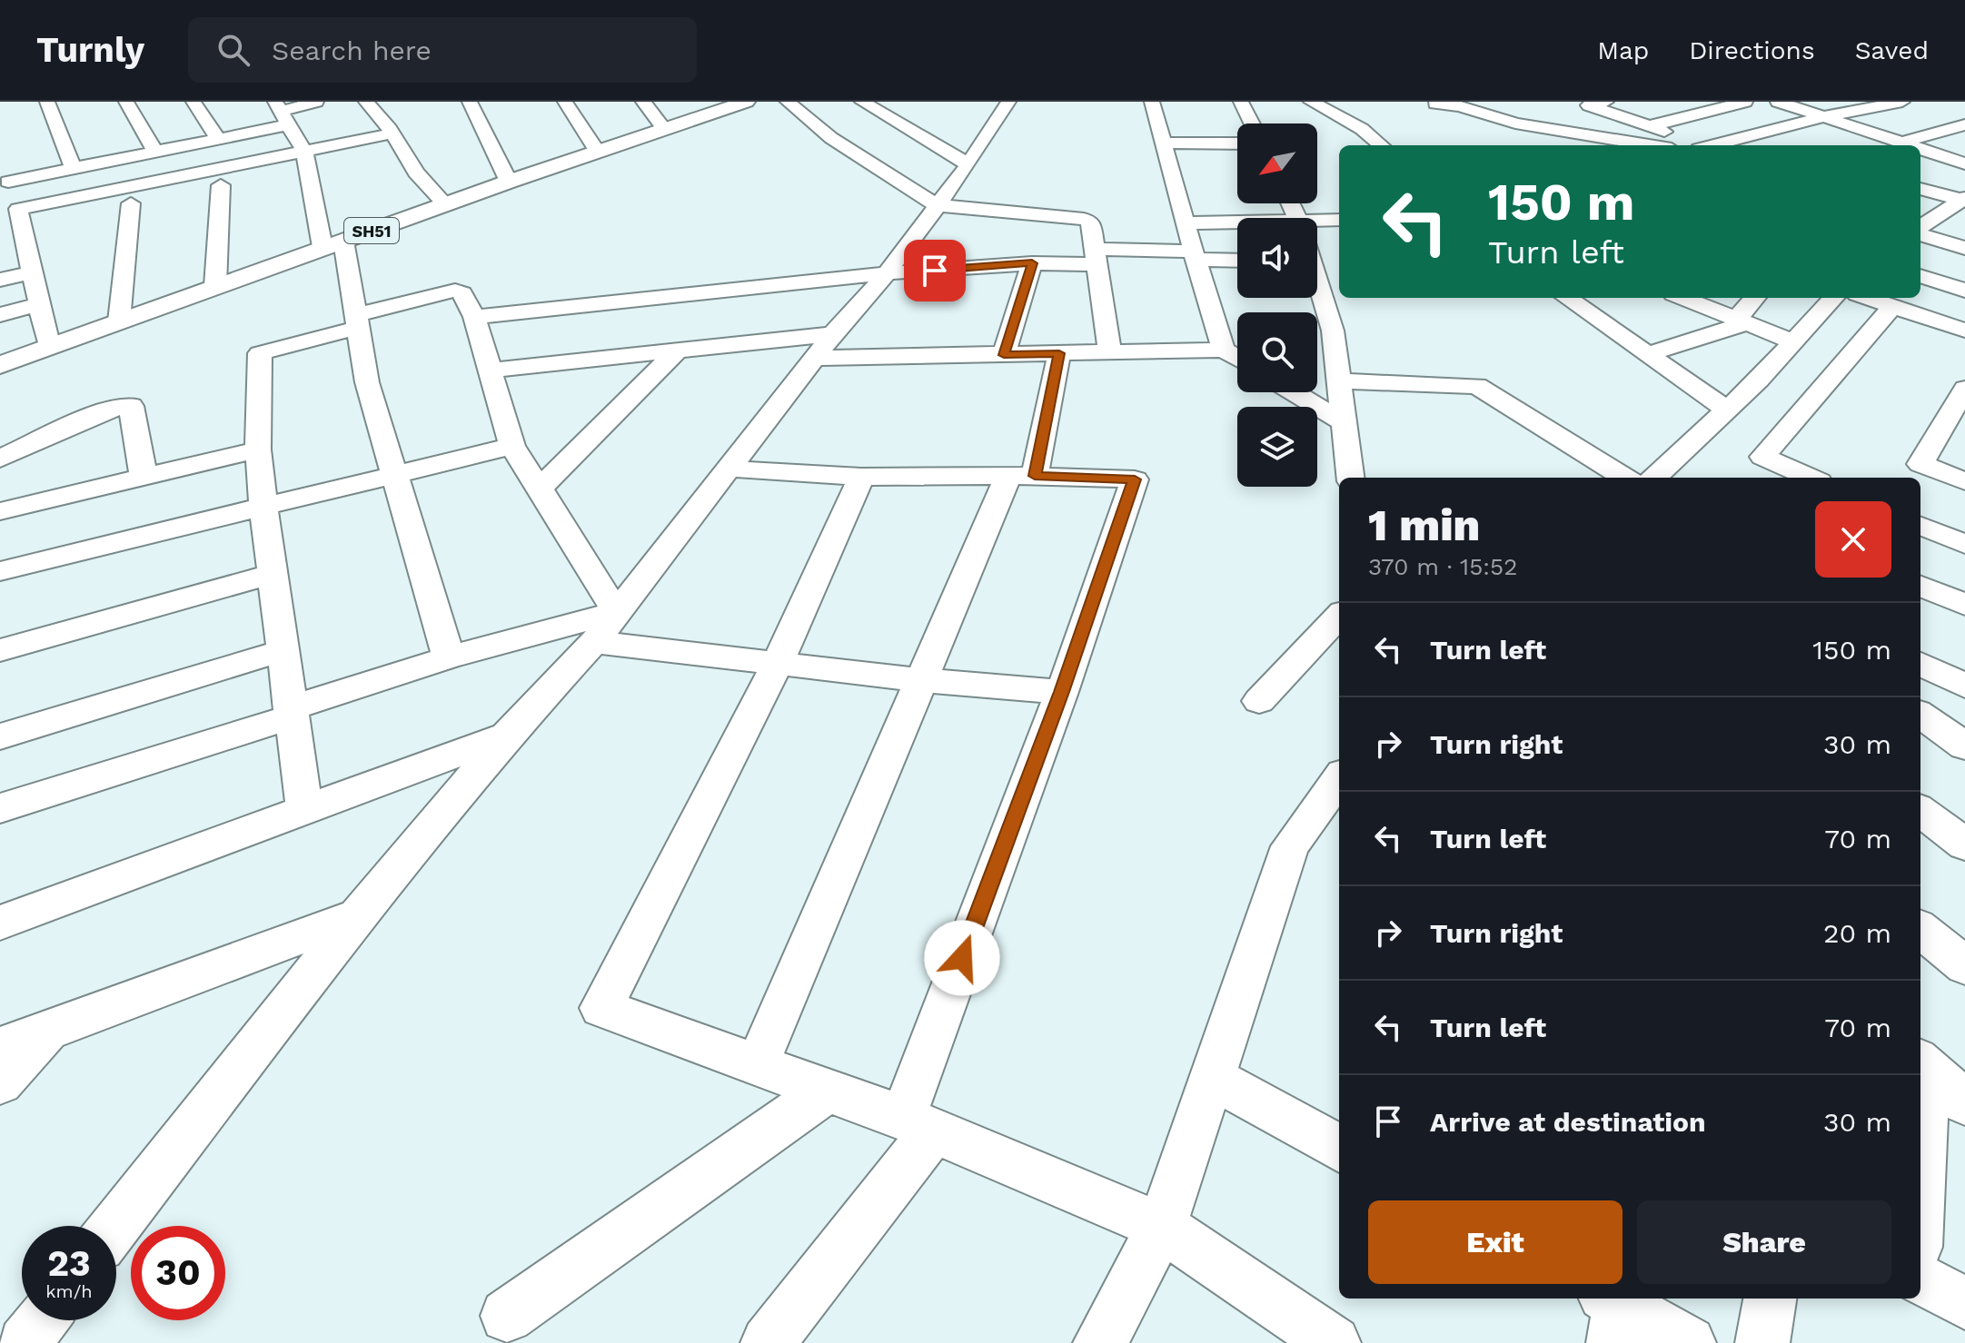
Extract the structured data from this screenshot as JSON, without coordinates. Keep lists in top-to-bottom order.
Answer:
{
  "streets": {
    "main road": ["SH51"]
  },
  "north": "bottom left",
  "page": {
    "header": "Turnly",
    "search": "Search here",
    "nav": ["Map", "Directions", "Saved"],
    "turn": ["150 m", "Turn left"],
    "heading": ["1 min", "370 m · 15:52"],
    "list": [
      {
        "name": "Turn left",
        "value": "150 m"
      },
      {
        "name": "Turn right",
        "value": "30 m"
      },
      {
        "name": "Turn left",
        "value": "70 m"
      },
      {
        "name": "Turn right",
        "value": "20 m"
      },
      {
        "name": "Turn left",
        "value": "70 m"
      },
      {
        "name": "Arrive at destination",
        "value": "30 m"
      }
    ],
    "buttons": ["Exit", "Share"],
    "speed": "23 km/h",
    "limit": "30"
  }
}
